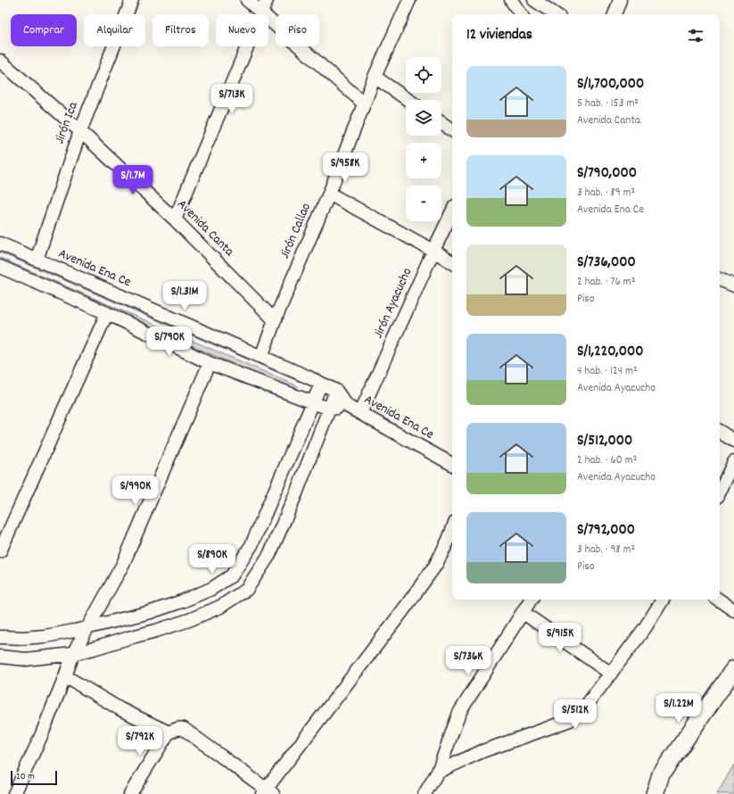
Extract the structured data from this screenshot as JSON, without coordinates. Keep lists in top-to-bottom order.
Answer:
{
  "streets": {
    "street": [
      "Jirón Ica",
      "Avenida Canta",
      "Jirón Callao",
      "Avenida Ena Ce",
      "Jirón Ayacucho"
    ]
  },
  "crossings": [
    ["Jirón Ica", "Avenida Canta"],
    ["Jirón Ica", "Avenida Ena Ce"],
    ["Avenida Canta", "Jirón Callao"],
    ["Jirón Callao", "Avenida Ena Ce"],
    ["Avenida Ena Ce", "Jirón Ayacucho"]
  ],
  "scale_bar": "20 m",
  "page": {
    "chip": [
      "Comprar",
      "Alquilar",
      "Filtros",
      "Nuevo",
      "Piso"
    ],
    "heading": "12 viviendas",
    "map_buttons": ["+", "−"],
    "list": [
      {
        "name": "S/1,700,000",
        "note": "5 hab. · 153 m² · Avenida Canta"
      },
      {
        "name": "S/790,000",
        "note": "3 hab. · 89 m² · Avenida Ena Ce"
      },
      {
        "name": "S/736,000",
        "note": "2 hab. · 76 m² · Piso"
      },
      {
        "name": "S/1,220,000",
        "note": "4 hab. · 124 m² · Avenida Ayacucho"
      },
      {
        "name": "S/512,000",
        "note": "2 hab. · 60 m² · Avenida Ayacucho"
      },
      {
        "name": "S/792,000",
        "note": "3 hab. · 98 m² · Piso"
      }
    ],
    "price": [
      "S/713K",
      "S/958K",
      "S/1.7M",
      "S/1.31M",
      "S/790K",
      "S/990K",
      "S/890K",
      "S/915K",
      "S/736K",
      "S/1.22M",
      "S/512K",
      "S/792K"
    ],
    "scale": "20 m"
  }
}
